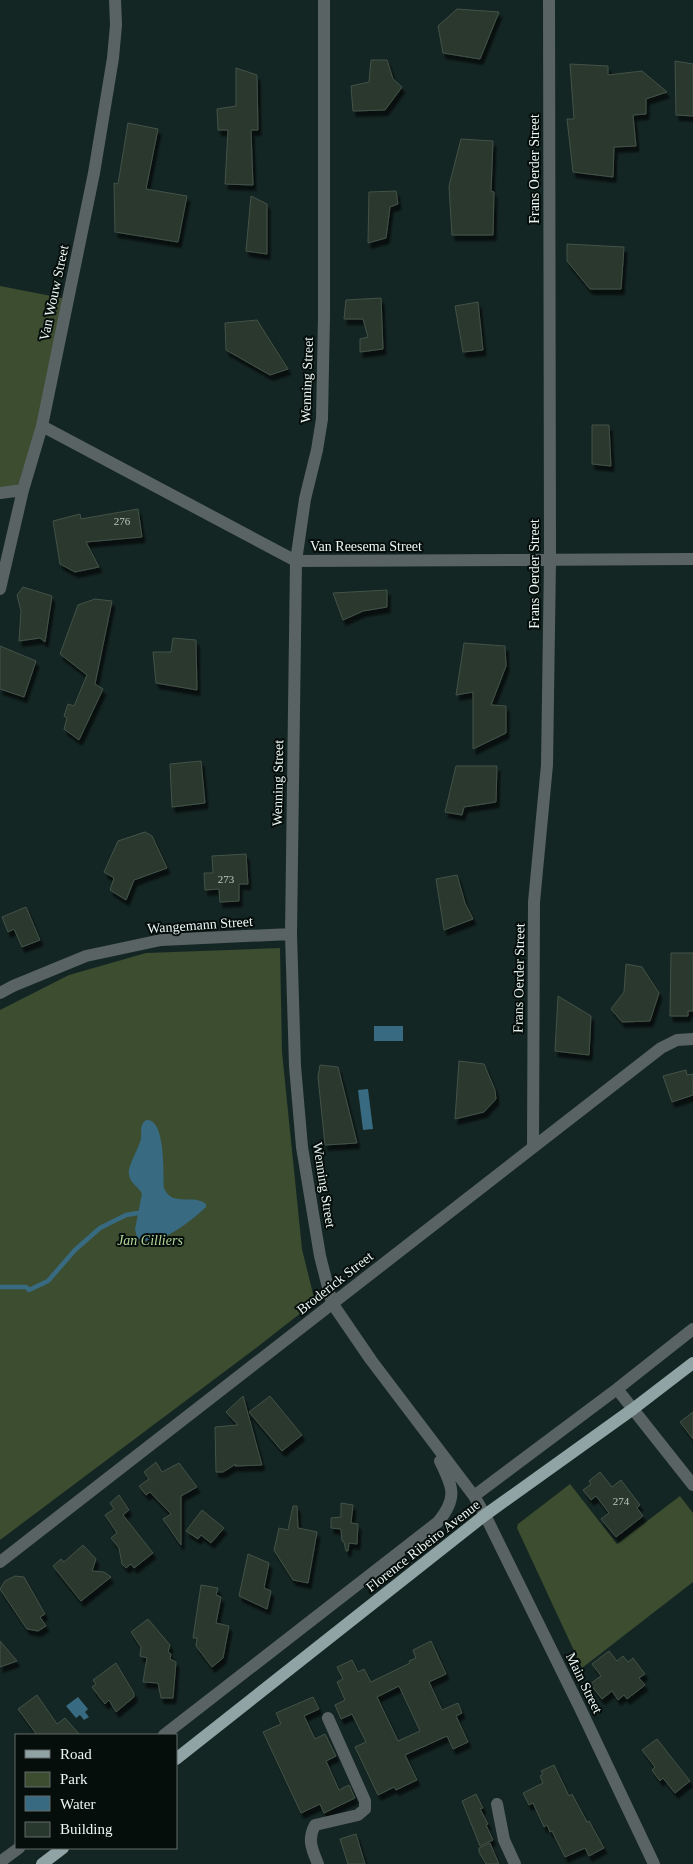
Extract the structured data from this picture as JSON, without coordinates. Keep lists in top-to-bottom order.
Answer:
{
  "streets": {
    "main road": ["Florence Ribeiro Avenue"],
    "street": [
      "Frans Oerder Street",
      "Van Wouw Street",
      "Wenning Street",
      "Van Reesema Street",
      "Wangemann Street",
      "Broderick Street",
      "Main Street"
    ]
  },
  "crossings": [
    ["Frans Oerder Street", "Van Reesema Street"],
    ["Frans Oerder Street", "Broderick Street"],
    ["Van Wouw Street", "Van Reesema Street"],
    ["Wenning Street", "Van Reesema Street"],
    ["Wenning Street", "Wangemann Street"],
    ["Wenning Street", "Broderick Street"],
    ["Wenning Street", "Florence Ribeiro Avenue"],
    ["Wenning Street", "Main Street"],
    ["Florence Ribeiro Avenue", "Main Street"]
  ],
  "parks": ["Jan Cilliers"],
  "house_numbers": ["276", "273", "274"],
  "legend": [
    "Road",
    "Park",
    "Water",
    "Building"
  ]
}
